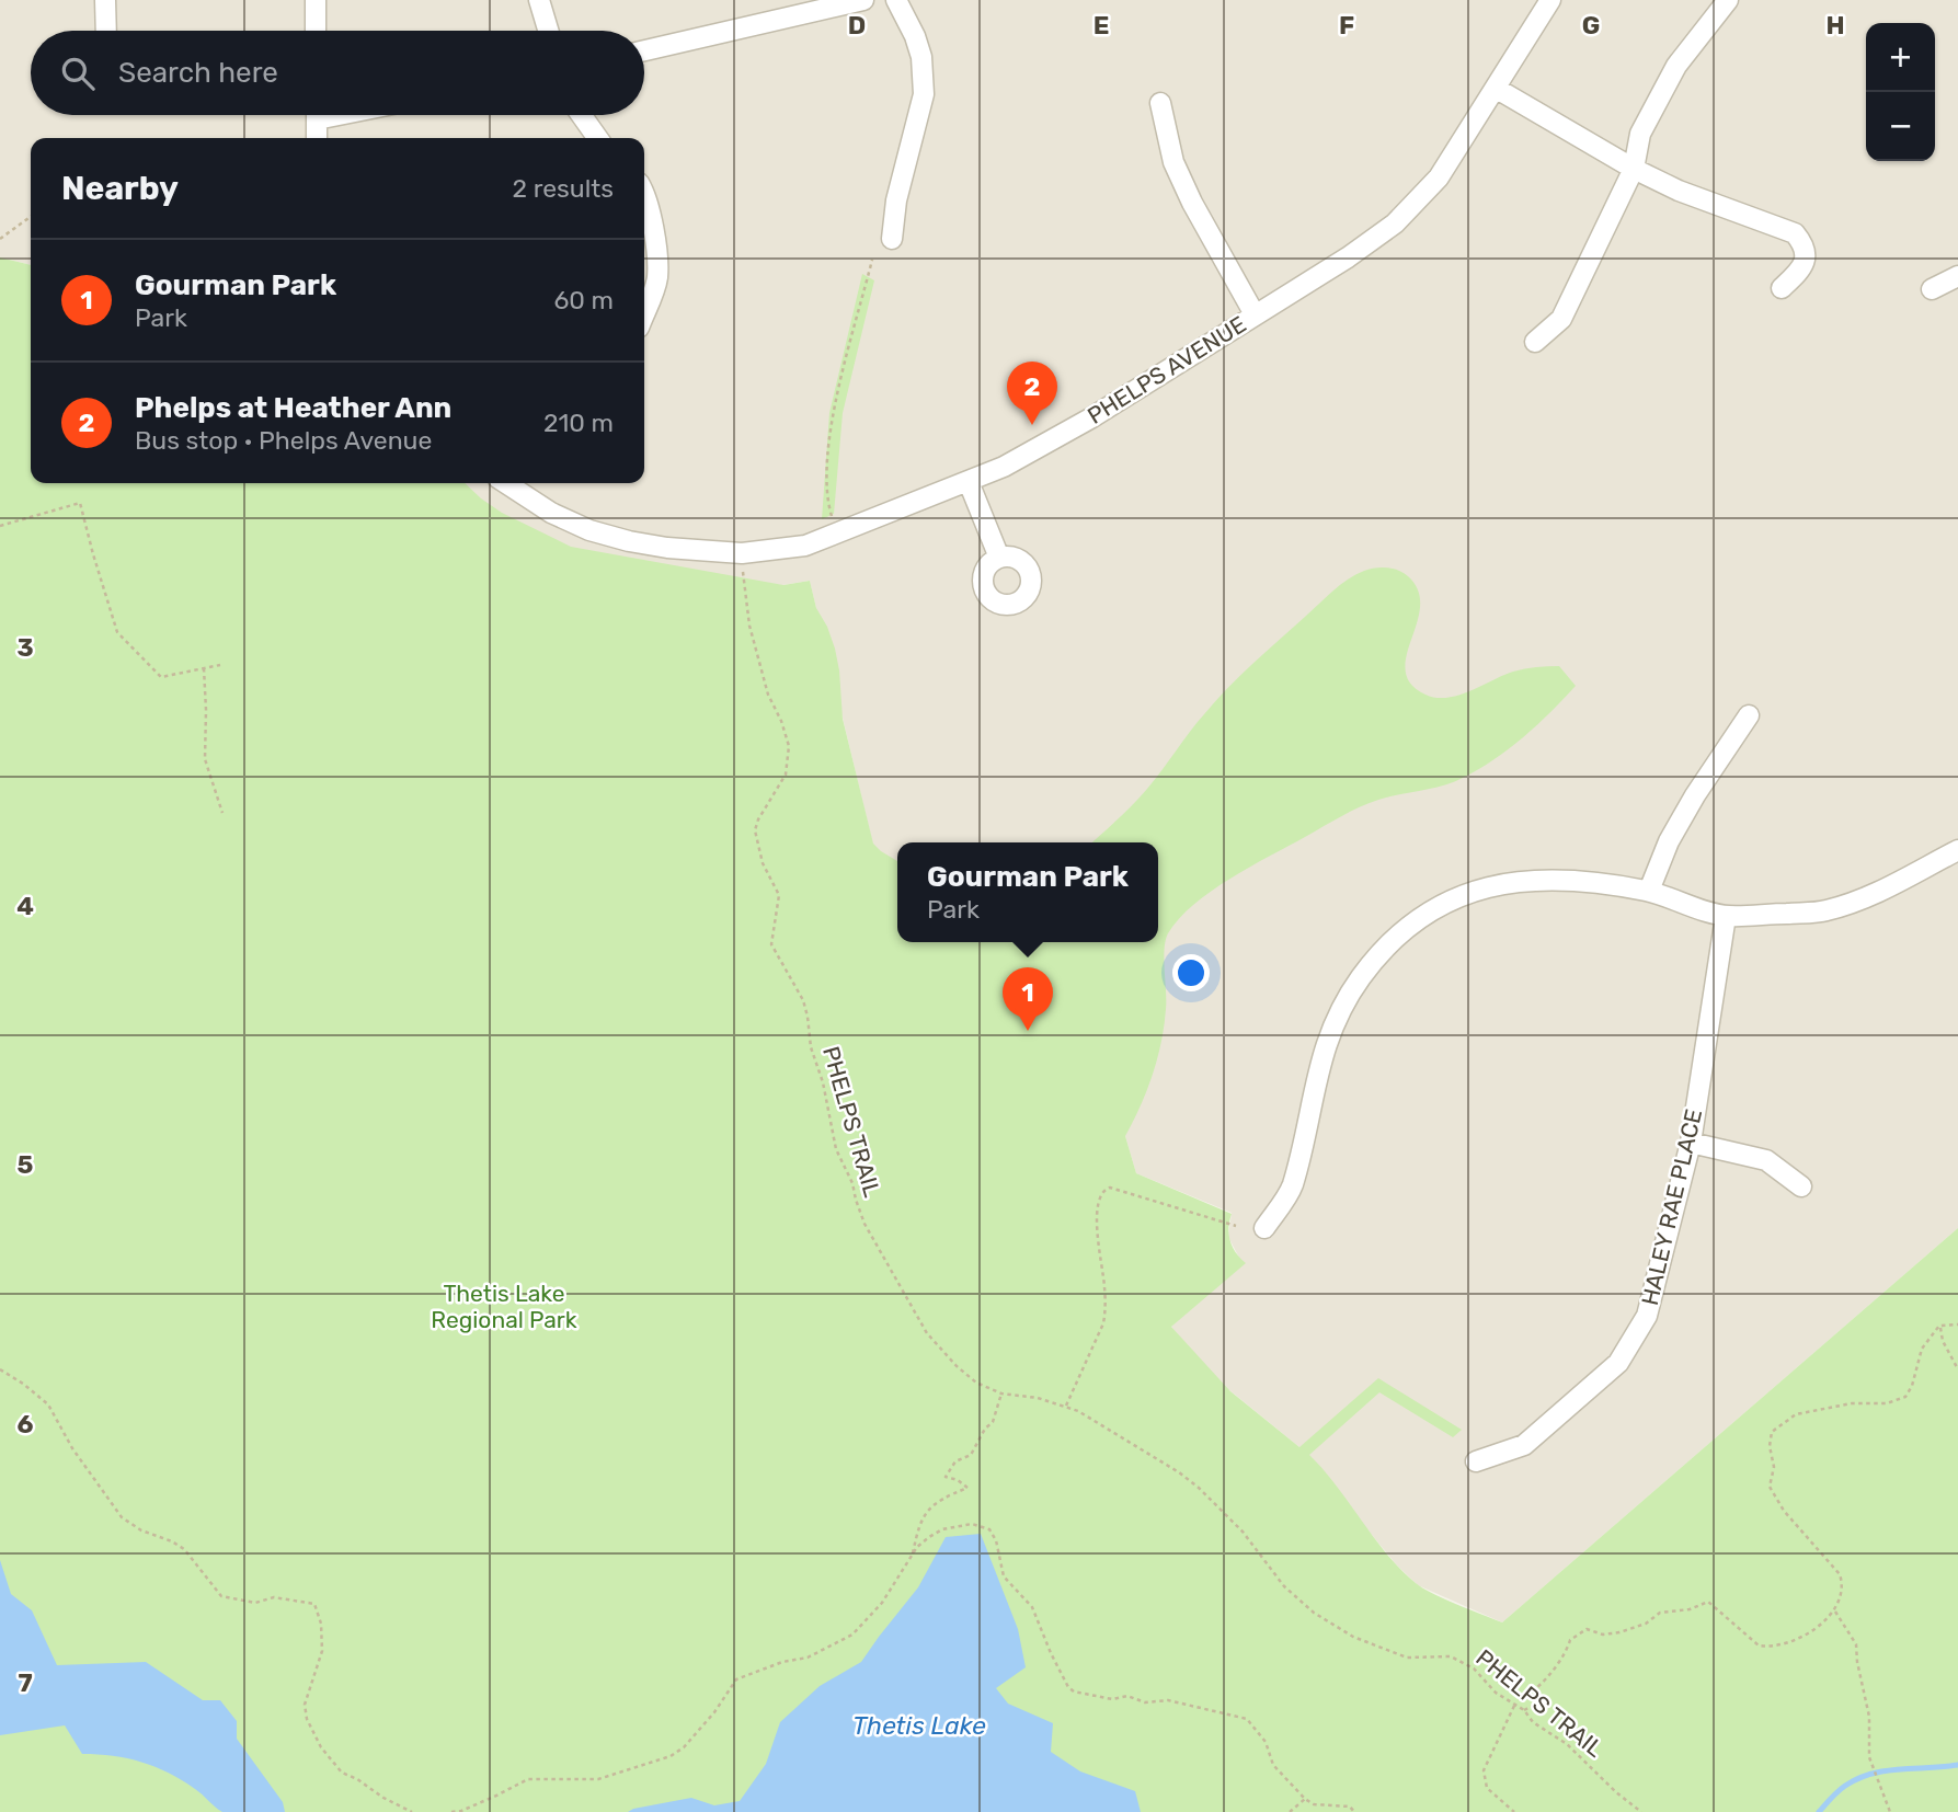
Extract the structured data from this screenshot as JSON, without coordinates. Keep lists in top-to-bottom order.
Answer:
{
  "streets": {
    "street": ["PHELPS AVENUE", "HALEY RAE PLACE"],
    "path": ["PHELPS TRAIL"]
  },
  "crossings": [
    ["PHELPS AVENUE", "PHELPS TRAIL"]
  ],
  "water": ["Thetis Lake"],
  "parks": ["Thetis Lake Regional Park"],
  "page": {
    "map_buttons": ["+", "−"],
    "search": "Search here",
    "heading": ["Nearby", "2 results"],
    "list": [
      {
        "mark": "1",
        "name": "Gourman Park",
        "note": "Park",
        "value": "60 m"
      },
      {
        "mark": "2",
        "name": "Phelps at Heather Ann",
        "note": "Bus stop · Phelps Avenue",
        "value": "210 m"
      }
    ],
    "pins": ["2", "1"],
    "popup": ["Gourman Park", "Park"]
  },
  "grid": {
    "columns": [
      "D",
      "E",
      "F",
      "G",
      "H"
    ],
    "rows": [
      "3",
      "4",
      "5",
      "6",
      "7"
    ]
  }
}
